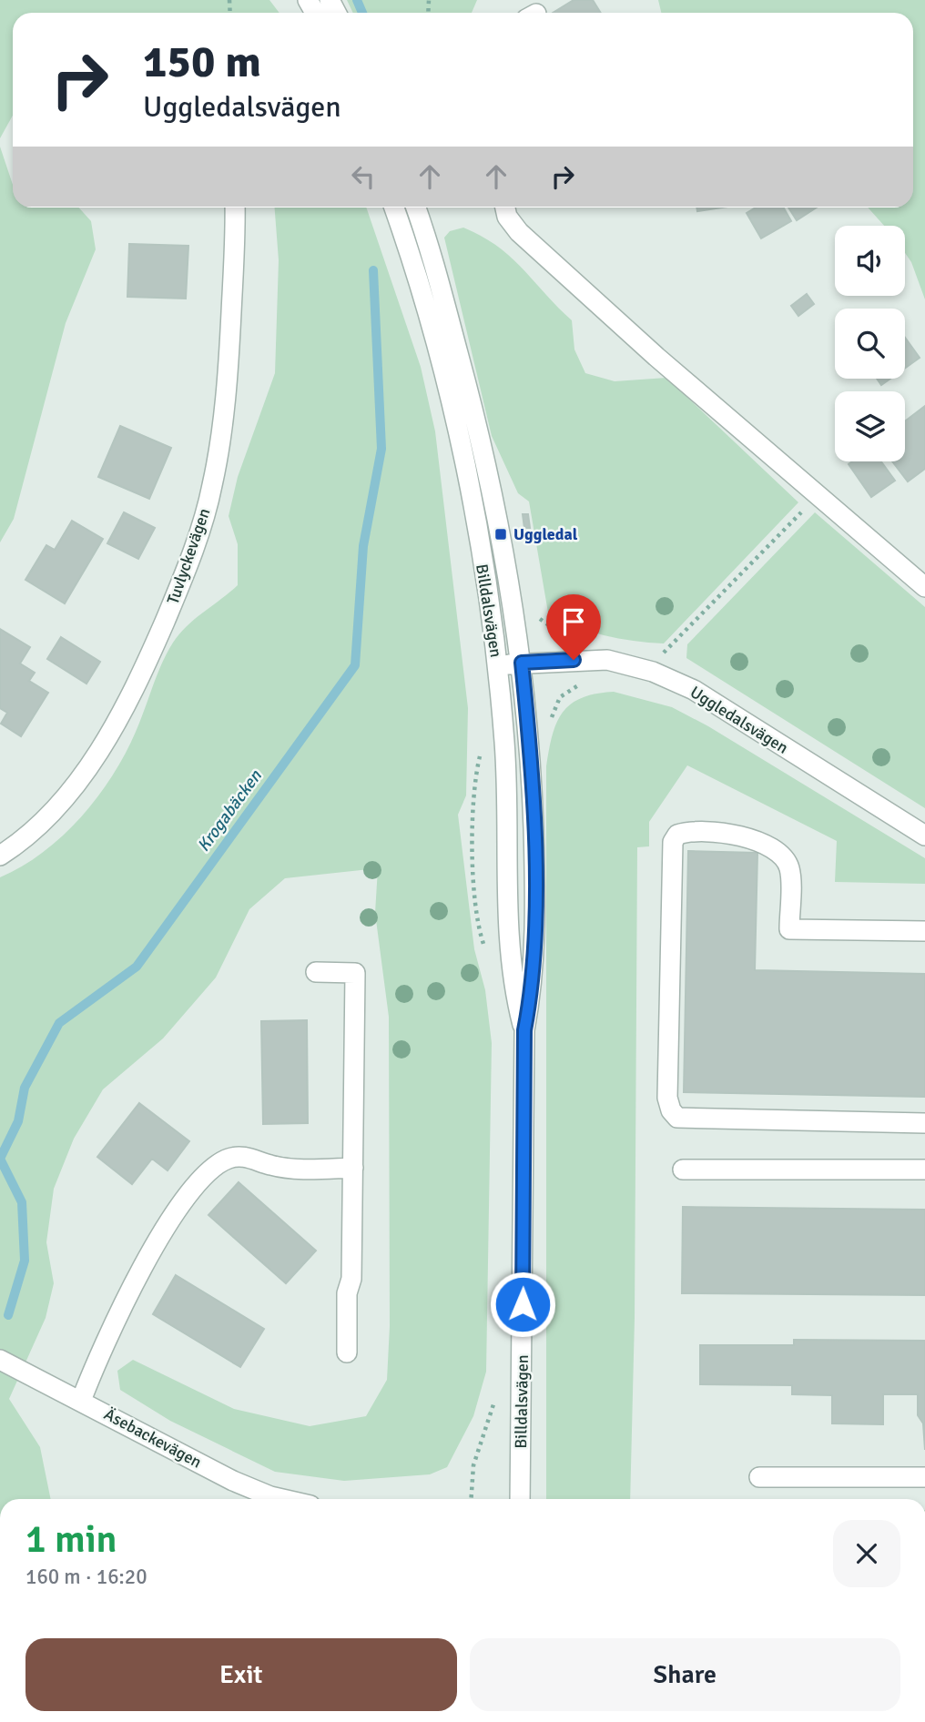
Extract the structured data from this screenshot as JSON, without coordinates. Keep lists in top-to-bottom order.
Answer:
{
  "streets": {
    "street": [
      "Tuvlyckevägen",
      "Billdalsvägen",
      "Uggledalsvägen",
      "Äsebackevägen"
    ]
  },
  "crossings": [
    ["Billdalsvägen", "Uggledalsvägen"]
  ],
  "water": ["Krogabäcken"],
  "places": {
    "transit": ["Uggledal"]
  },
  "page": {
    "turn": ["150 m", "Uggledalsvägen"],
    "heading": ["1 min", "160 m · 16:20"],
    "buttons": ["Exit", "Share"]
  }
}
